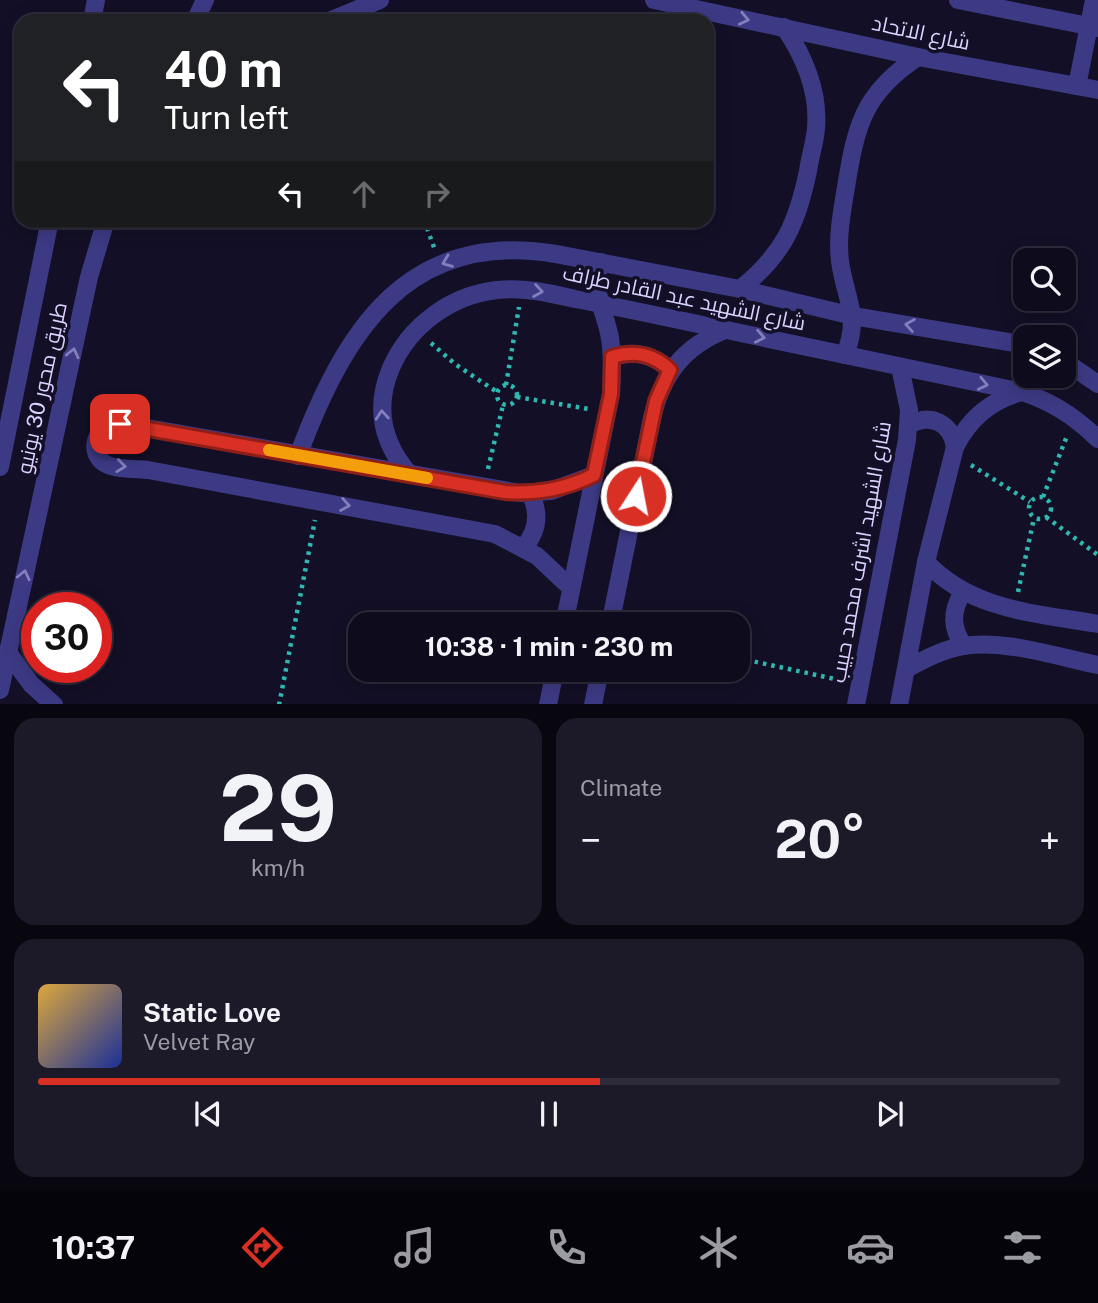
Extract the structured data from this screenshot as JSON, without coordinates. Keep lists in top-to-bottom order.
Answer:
{
  "streets": {
    "street": [
      "شارع الاتحاد",
      "شارع الشهيد عبد القادر طراف",
      "طريق محور 30 يونيو",
      "شارع الشهيد اشرف محمد حبيب"
    ]
  },
  "crossings": [
    ["شارع الشهيد عبد القادر طراف", "شارع الشهيد اشرف محمد حبيب"]
  ],
  "page": {
    "turn": ["40 m", "Turn left"],
    "limit": "30",
    "trip": "10:38 · 1 min · 230 m",
    "tile": [
      ["29", "km/h"],
      "Climate"
    ],
    "heat": ["−", "20°", "+"],
    "song": ["Static Love", "Velvet Ray"],
    "tabs": "10:37"
  }
}
